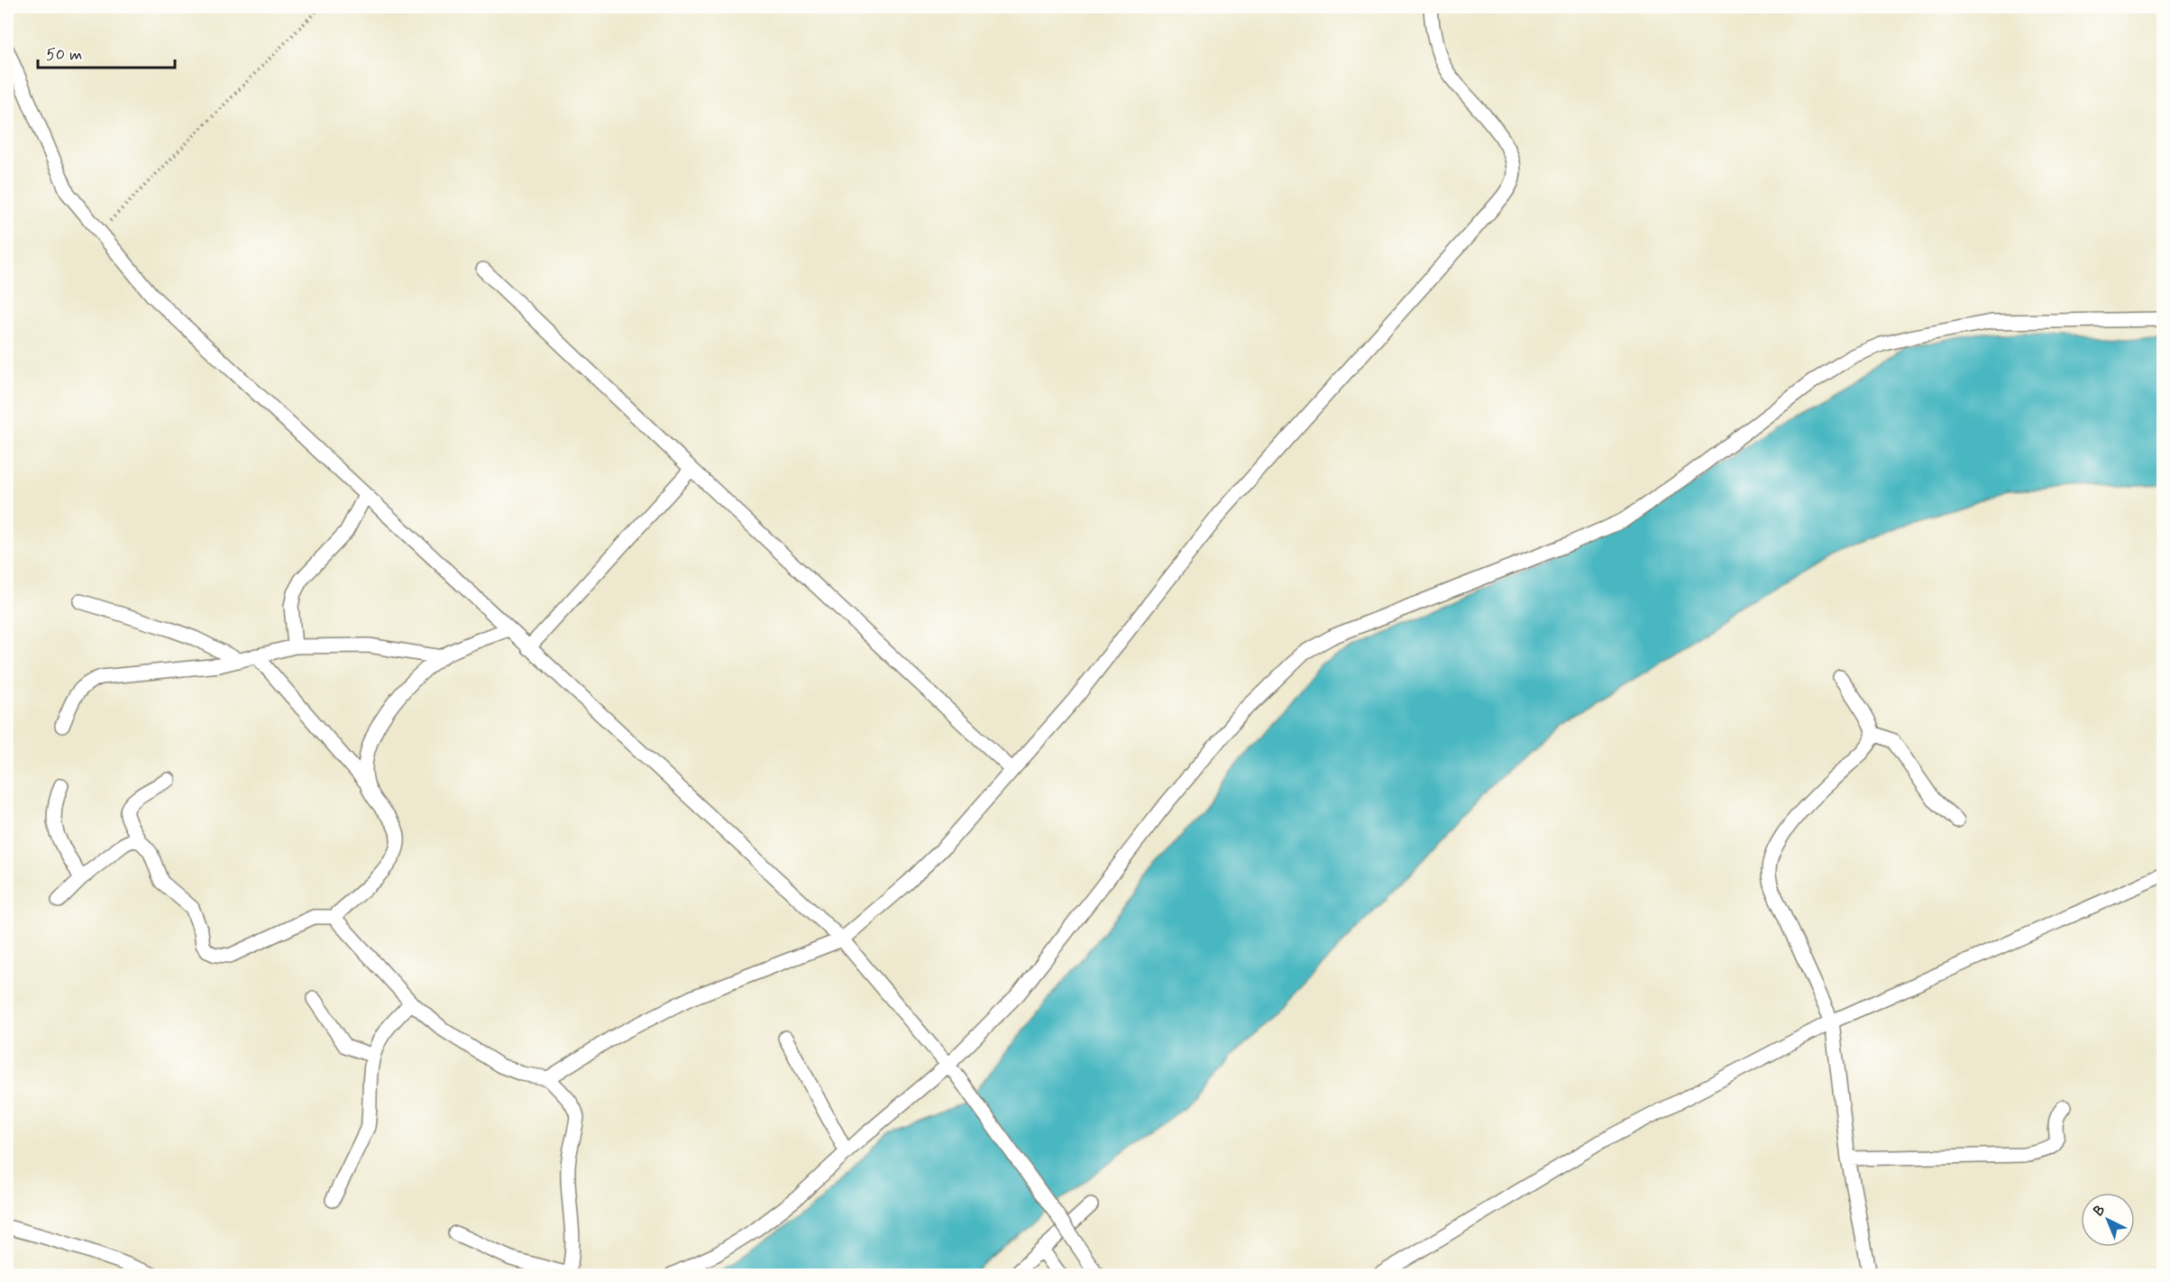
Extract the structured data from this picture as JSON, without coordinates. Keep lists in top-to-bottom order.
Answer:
{
  "scale_bar": "50 m",
  "north": "top left"
}
